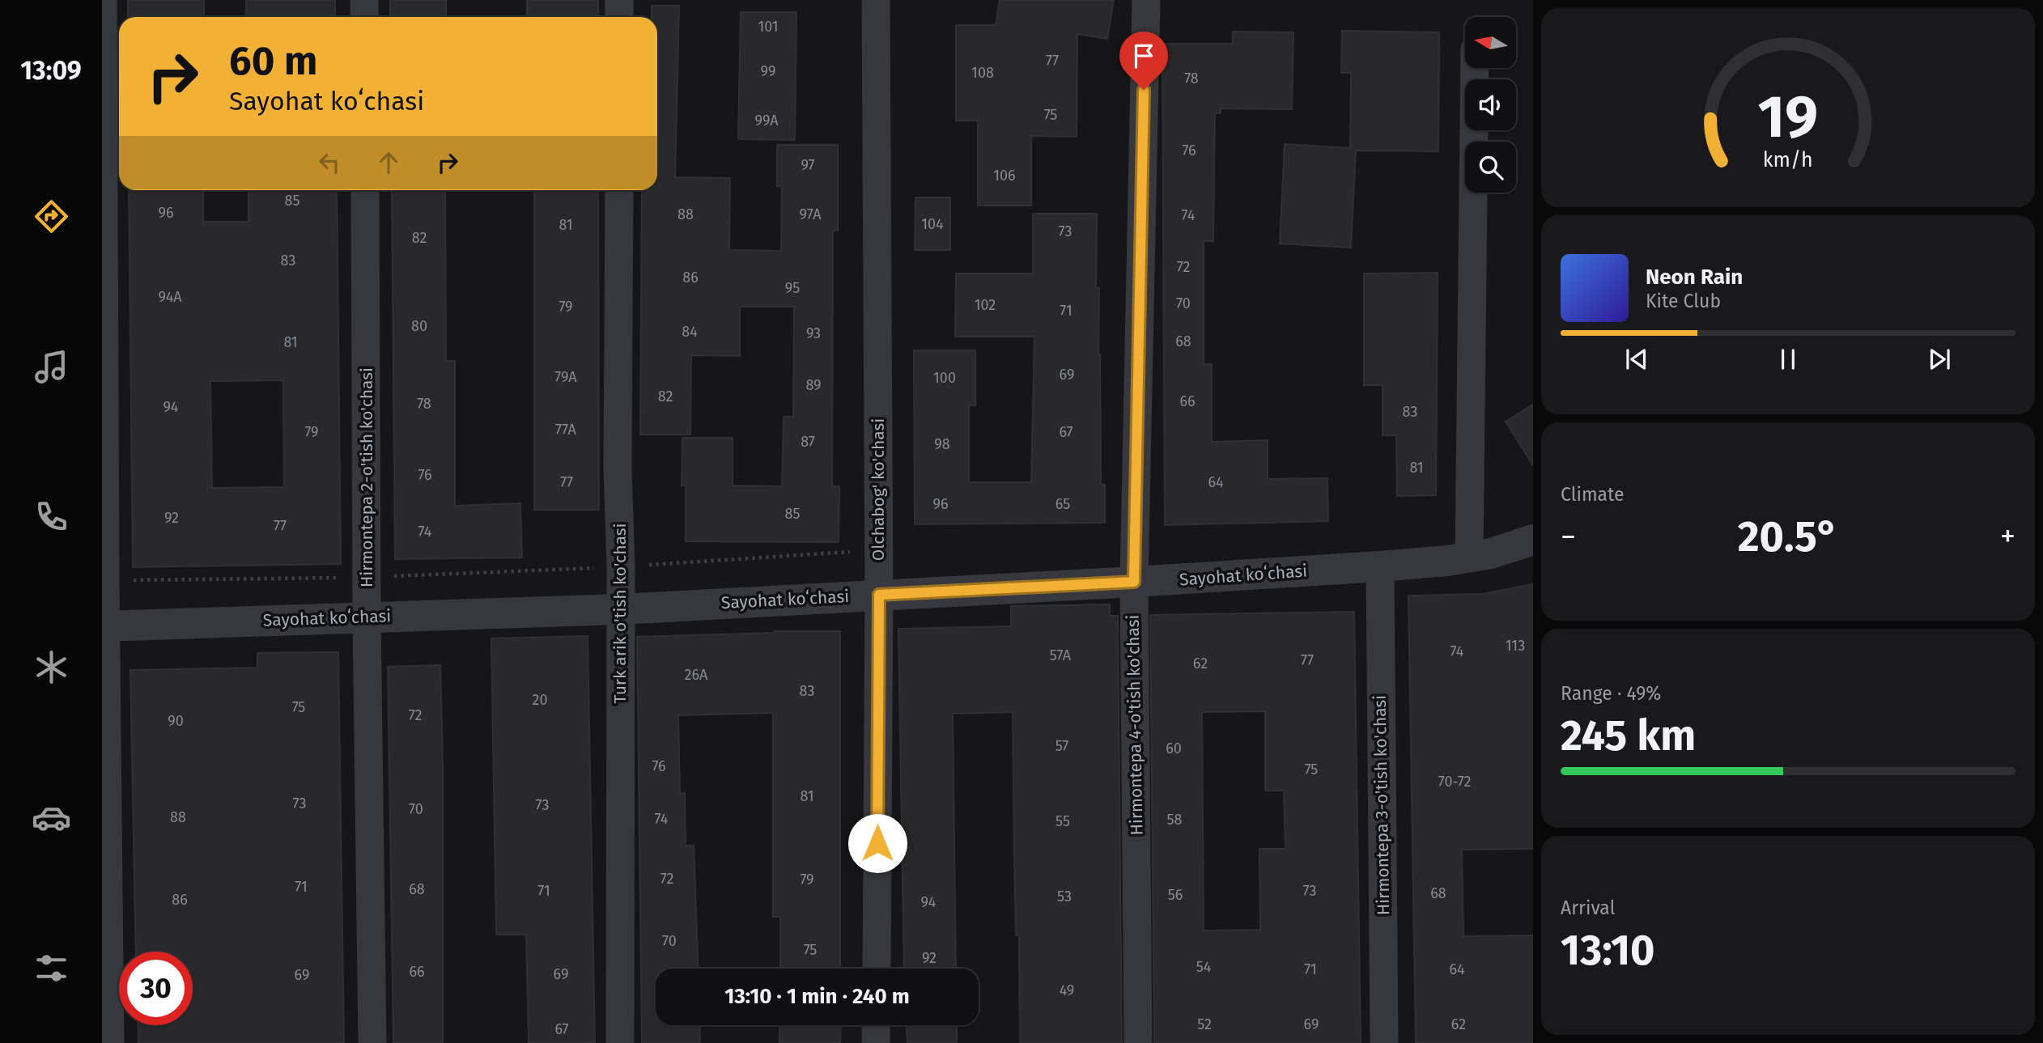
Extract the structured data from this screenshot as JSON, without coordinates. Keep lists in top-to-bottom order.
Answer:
{
  "streets": {
    "street": [
      "Hirmontepa 2-o'tish ko'chasi",
      "Olchabog' ko'chasi",
      "Sayohat koʻchasi",
      "Turk arik o'tish ko'chasi",
      "Hirmontepa 4-o'tish ko'chasi",
      "Hirmontepa 3-o'tish ko'chasi"
    ]
  },
  "crossings": [
    ["Hirmontepa 2-o'tish ko'chasi", "Sayohat koʻchasi"],
    ["Olchabog' ko'chasi", "Sayohat koʻchasi"],
    ["Sayohat koʻchasi", "Turk arik o'tish ko'chasi"],
    ["Sayohat koʻchasi", "Hirmontepa 4-o'tish ko'chasi"],
    ["Sayohat koʻchasi", "Hirmontepa 3-o'tish ko'chasi"]
  ],
  "house_numbers": [
    "101",
    "77",
    "99",
    "108",
    "78",
    "75",
    "99A",
    "76",
    "97",
    "106",
    "85",
    "96",
    "88",
    "97A",
    "74",
    "104",
    "81",
    "73",
    "82",
    "83",
    "72",
    "86",
    "95",
    "94A",
    "70",
    "102",
    "79",
    "71",
    "80",
    "84",
    "93",
    "68",
    "81",
    "69",
    "79A",
    "100",
    "89",
    "82",
    "66",
    "78",
    "94",
    "83",
    "77A",
    "79",
    "67",
    "87",
    "98",
    "81",
    "76",
    "77",
    "64",
    "96",
    "65",
    "85",
    "92",
    "77",
    "74",
    "113",
    "74",
    "57A",
    "77",
    "62",
    "26A",
    "83",
    "20",
    "75",
    "72",
    "90",
    "57",
    "60",
    "76",
    "75",
    "70-72",
    "81",
    "73",
    "73",
    "70",
    "88",
    "74",
    "58",
    "55",
    "72",
    "79",
    "71",
    "68",
    "71",
    "73",
    "68",
    "56",
    "53",
    "86",
    "94",
    "70",
    "75",
    "92",
    "54",
    "71",
    "64",
    "66",
    "69",
    "69",
    "49",
    "52",
    "69",
    "62",
    "67"
  ],
  "north": "left",
  "page": {
    "tabs": "13:09",
    "turn": ["60 m", "Sayohat koʻchasi"],
    "song": ["Neon Rain", "Kite Club"],
    "tile": [
      "Climate",
      ["Range · 49%", "245 km"],
      ["Arrival", "13:10"]
    ],
    "heat": ["−", "20.5°", "+"],
    "limit": "30",
    "trip": "13:10 · 1 min · 240 m",
    "gauge": ["19", "km/h"]
  }
}
